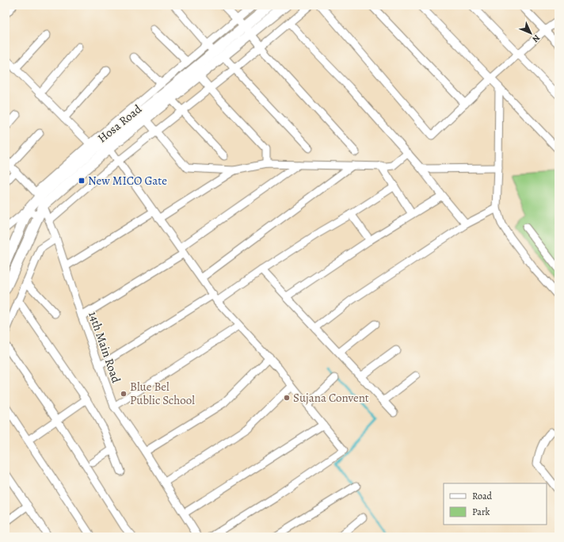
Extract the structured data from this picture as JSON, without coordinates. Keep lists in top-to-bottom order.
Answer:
{
  "streets": {
    "main road": ["Hosa Road"],
    "street": ["14th Main Road"]
  },
  "crossings": [
    ["Hosa Road", "14th Main Road"]
  ],
  "places": {
    "transit": ["New MICO Gate"],
    "other": ["Blue Bel Public School", "Sujana Convent"]
  },
  "legend": ["Road", "Park"],
  "north": "bottom right"
}
